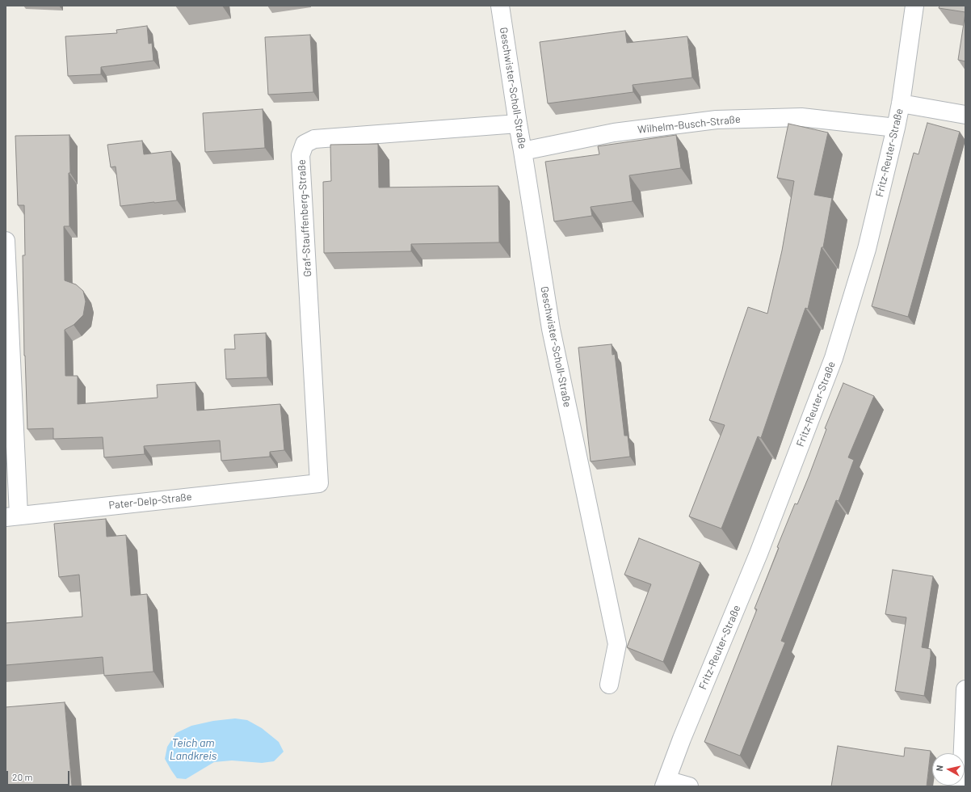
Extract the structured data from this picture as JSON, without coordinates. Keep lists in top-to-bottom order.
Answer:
{
  "streets": {
    "street": [
      "Geschwister-Scholl-Straße",
      "Wilhelm-Busch-Straße",
      "Fritz-Reuter-Straße",
      "Graf-Stauffenberg-Straße",
      "Pater-Delp-Straße"
    ]
  },
  "crossings": [
    ["Geschwister-Scholl-Straße", "Wilhelm-Busch-Straße"],
    ["Geschwister-Scholl-Straße", "Graf-Stauffenberg-Straße"],
    ["Wilhelm-Busch-Straße", "Fritz-Reuter-Straße"],
    ["Graf-Stauffenberg-Straße", "Pater-Delp-Straße"]
  ],
  "water": ["Teich am Landkreis"],
  "scale_bar": "20 m",
  "north": "left"
}
